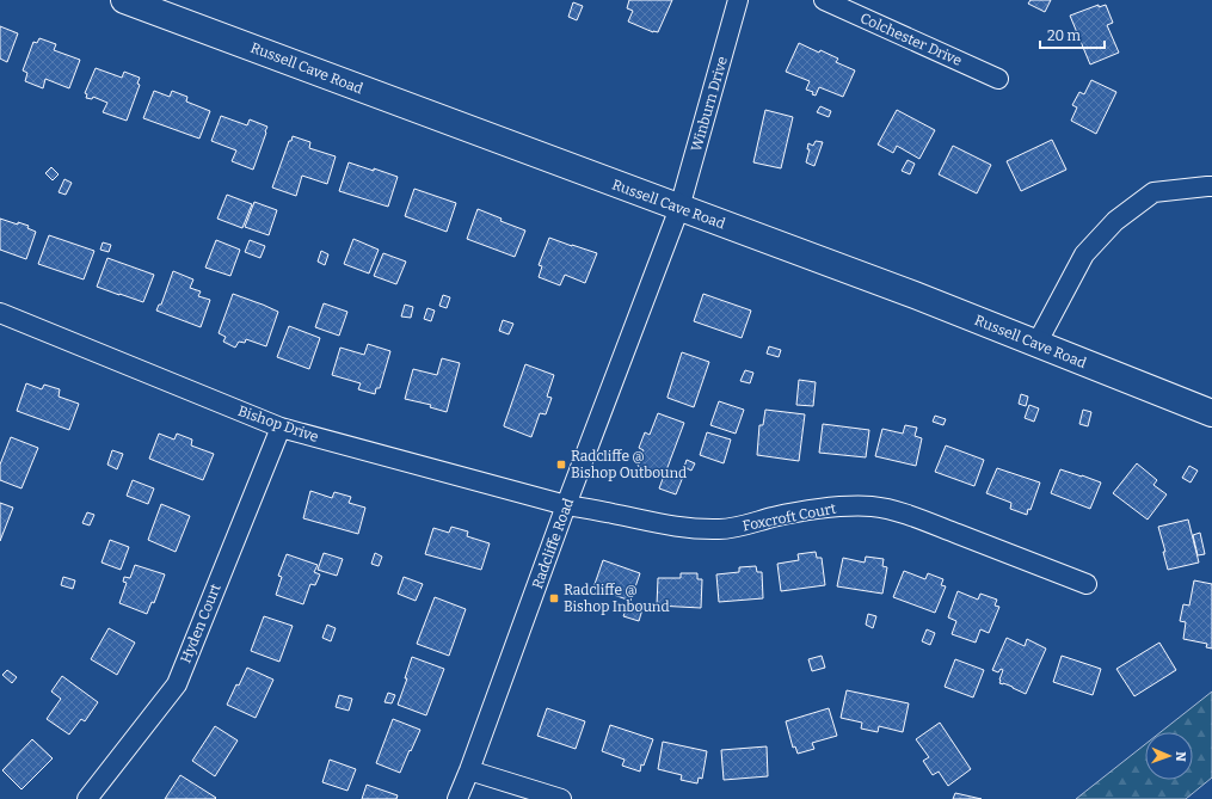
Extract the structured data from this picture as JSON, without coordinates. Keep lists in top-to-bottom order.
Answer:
{
  "streets": {
    "main road": ["Russell Cave Road"],
    "street": [
      "Colchester Drive",
      "Winburn Drive",
      "Bishop Drive",
      "Foxcroft Court",
      "Radcliffe Road",
      "Hyden Court"
    ]
  },
  "crossings": [
    ["Russell Cave Road", "Winburn Drive"],
    ["Russell Cave Road", "Radcliffe Road"],
    ["Winburn Drive", "Radcliffe Road"],
    ["Bishop Drive", "Foxcroft Court"],
    ["Bishop Drive", "Radcliffe Road"],
    ["Bishop Drive", "Hyden Court"],
    ["Foxcroft Court", "Radcliffe Road"]
  ],
  "places": {
    "transit": ["Radcliffe @ Bishop Outbound", "Radcliffe @ Bishop Inbound"]
  },
  "scale_bar": "20 m",
  "north": "right"
}
